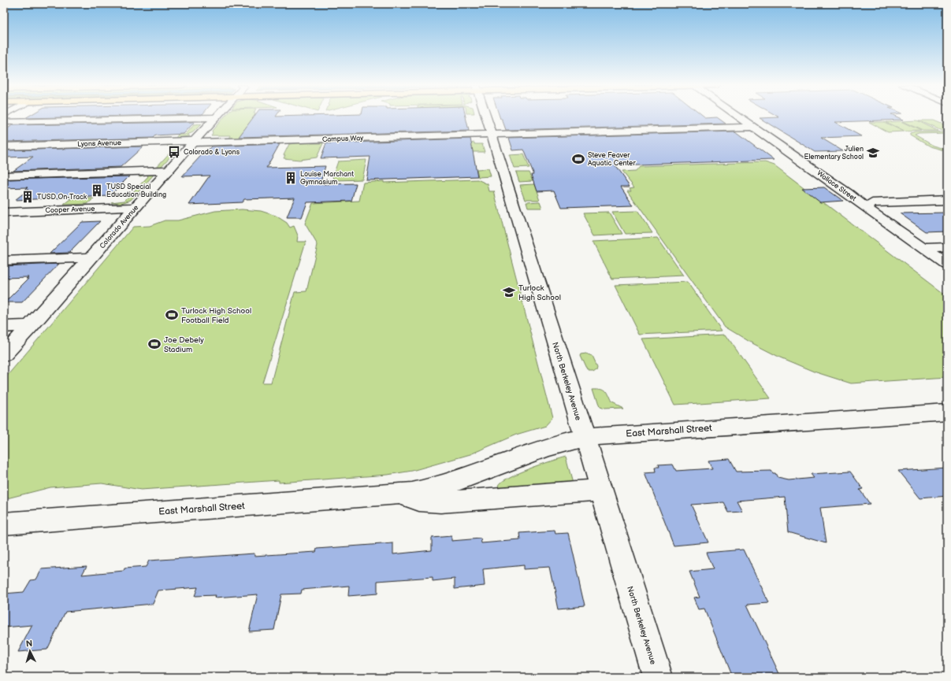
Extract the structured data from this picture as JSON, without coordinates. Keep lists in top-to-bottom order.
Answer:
{
  "streets": {
    "street": [
      "Campus Way",
      "Lyons Avenue",
      "Wallace Street",
      "Cooper Avenue",
      "Colorado Avenue",
      "North Berkeley Avenue",
      "East Marshall Street"
    ]
  },
  "crossings": [
    ["Campus Way", "Lyons Avenue"],
    ["Campus Way", "Wallace Street"],
    ["Campus Way", "Colorado Avenue"],
    ["Campus Way", "North Berkeley Avenue"],
    ["Lyons Avenue", "Colorado Avenue"],
    ["Cooper Avenue", "Colorado Avenue"],
    ["North Berkeley Avenue", "East Marshall Street"]
  ],
  "places": {
    "bus stop": ["Colorado & Lyons"],
    "school or university": ["Julien Elementary School", "Turlock High School"],
    "sports": ["Steve Feaver Aquatic Center", "Turlock High School Football Field", "Joe Debely Stadium"],
    "building": ["Louise Marchant Gymnasium", "TUSD Special Education Building", "TUSD On-Track"]
  },
  "north": "top"
}
